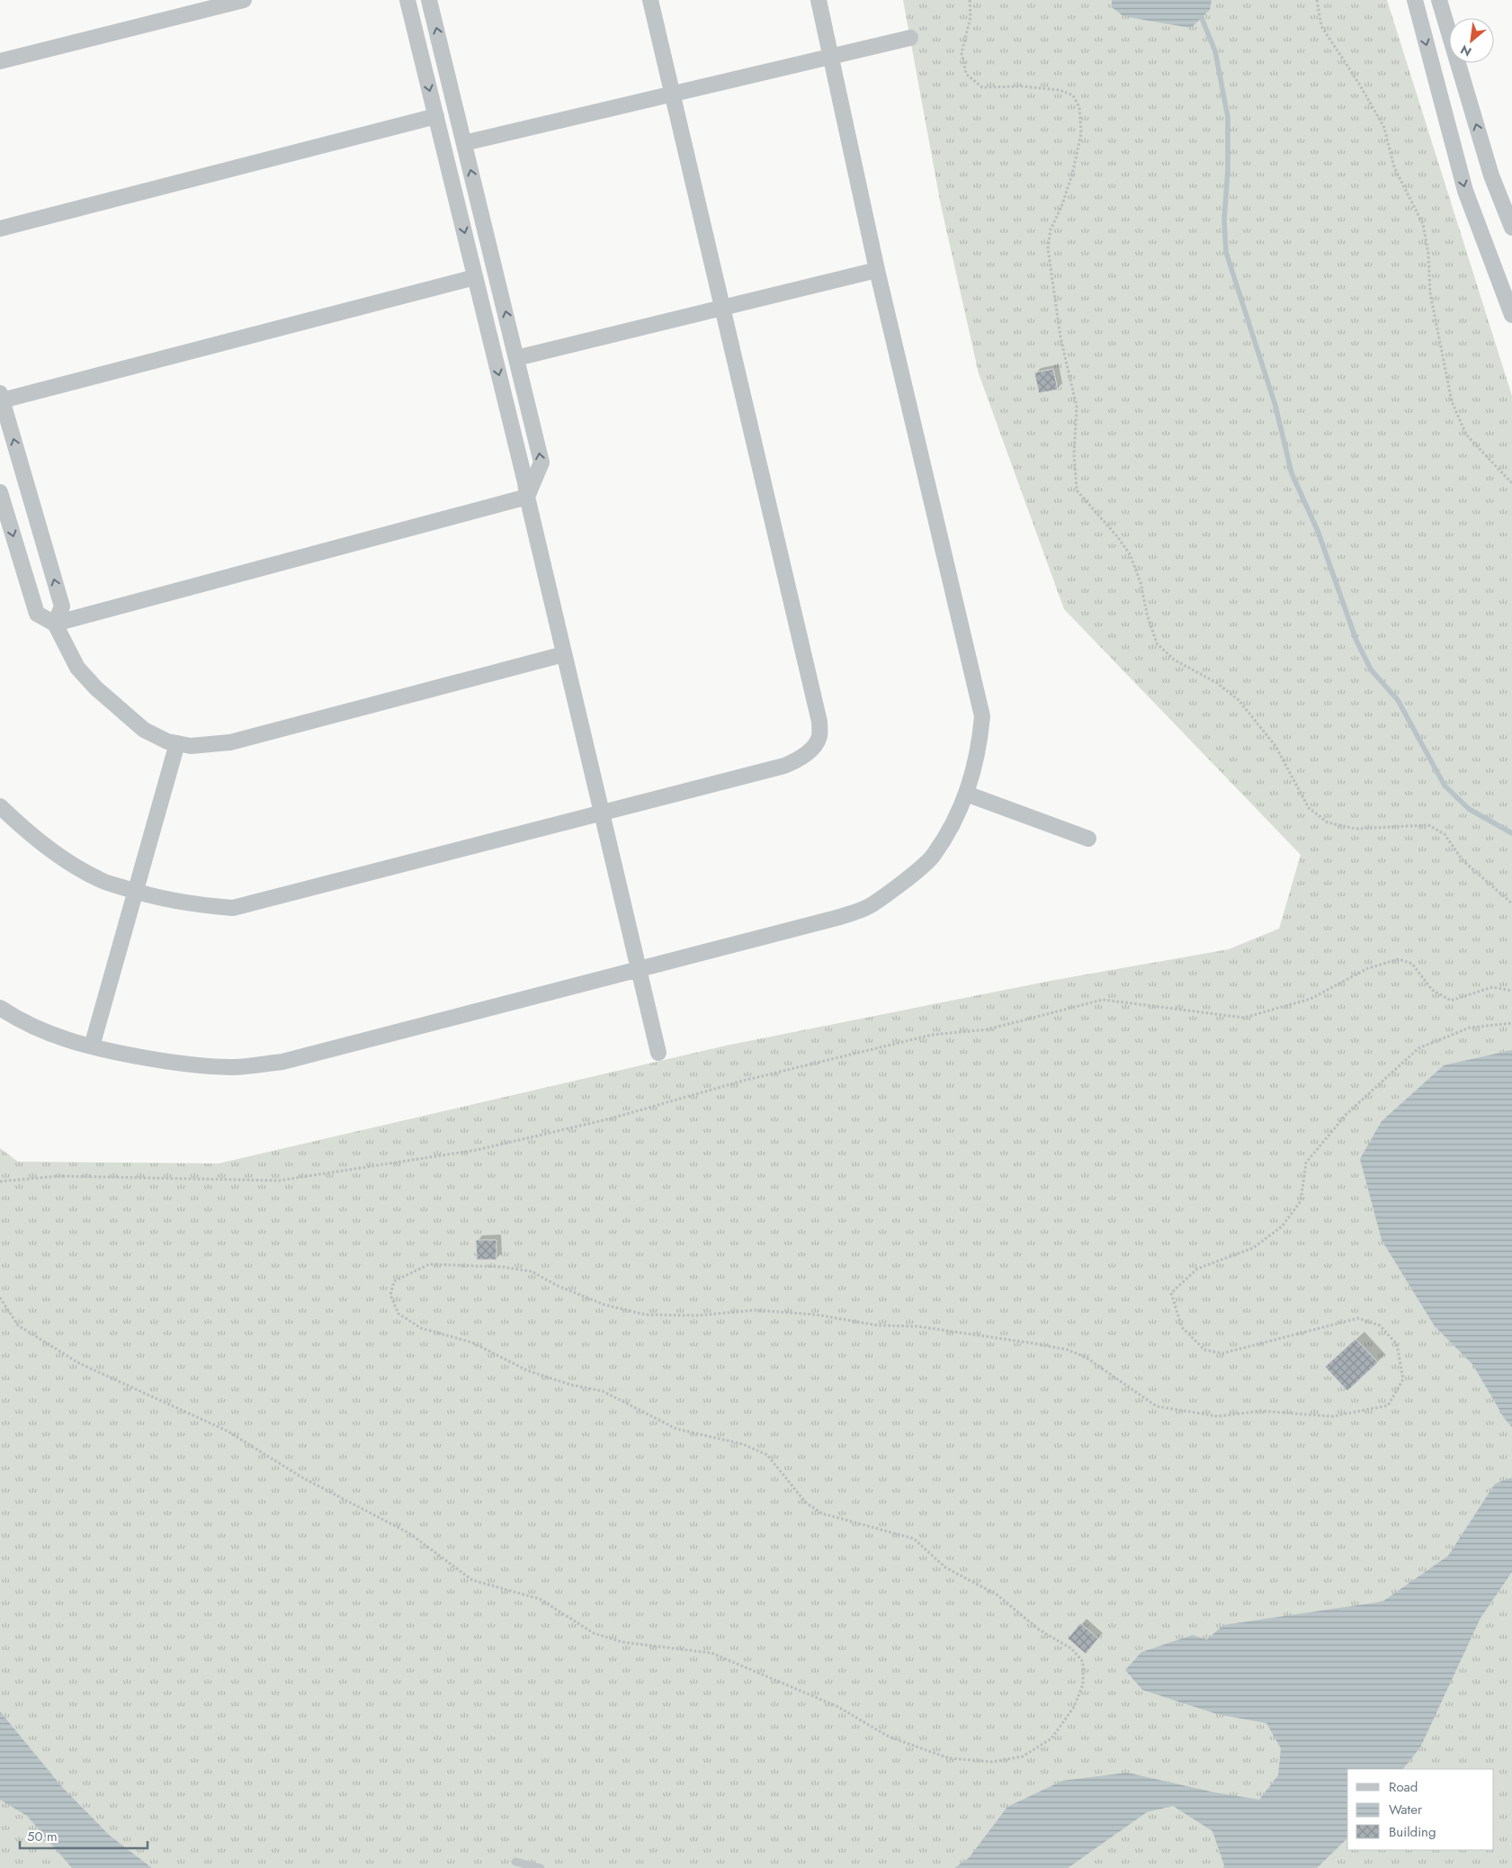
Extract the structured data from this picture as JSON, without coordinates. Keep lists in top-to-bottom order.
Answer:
{
  "legend": ["Road", "Water", "Building"],
  "scale_bar": "50 m",
  "north": "bottom left"
}
